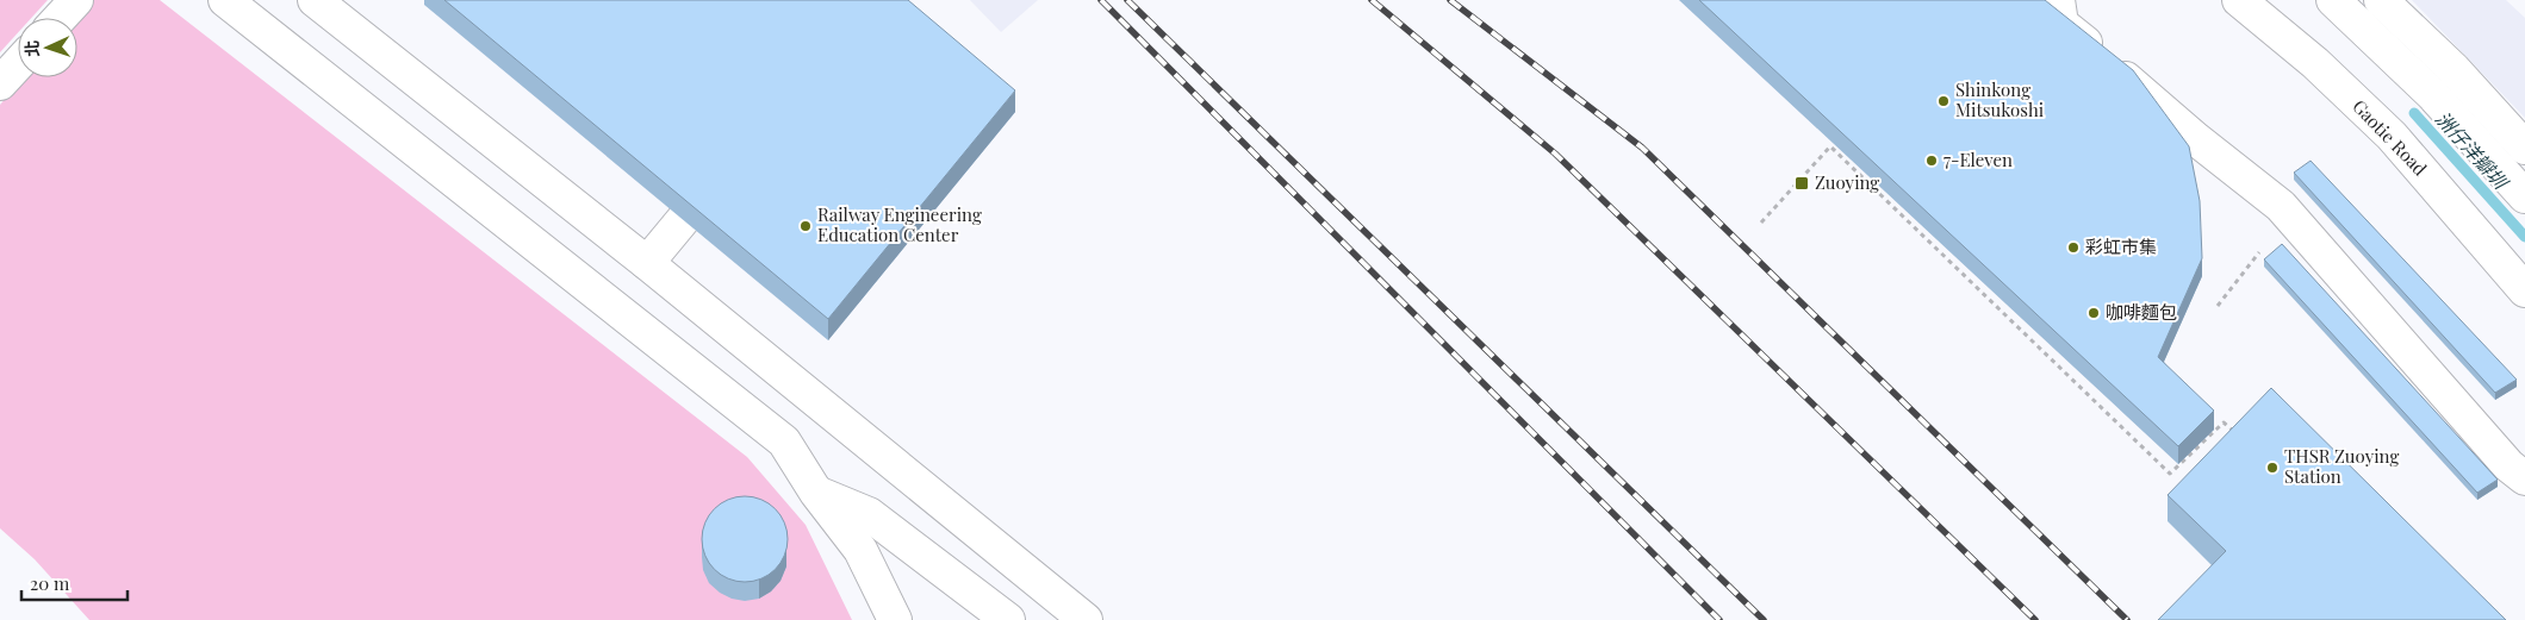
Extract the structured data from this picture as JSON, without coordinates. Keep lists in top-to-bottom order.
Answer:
{
  "streets": {
    "street": ["Gaotie Road"]
  },
  "water": ["洲仔洋瓣圳"],
  "places": {
    "other": [
      "Shinkong Mitsukoshi",
      "7-Eleven",
      "Railway Engineering Education Center",
      "彩虹市集",
      "咖啡麵包",
      "THSR Zuoying Station"
    ],
    "transit": ["Zuoying"]
  },
  "scale_bar": "20 m",
  "north": "left"
}
